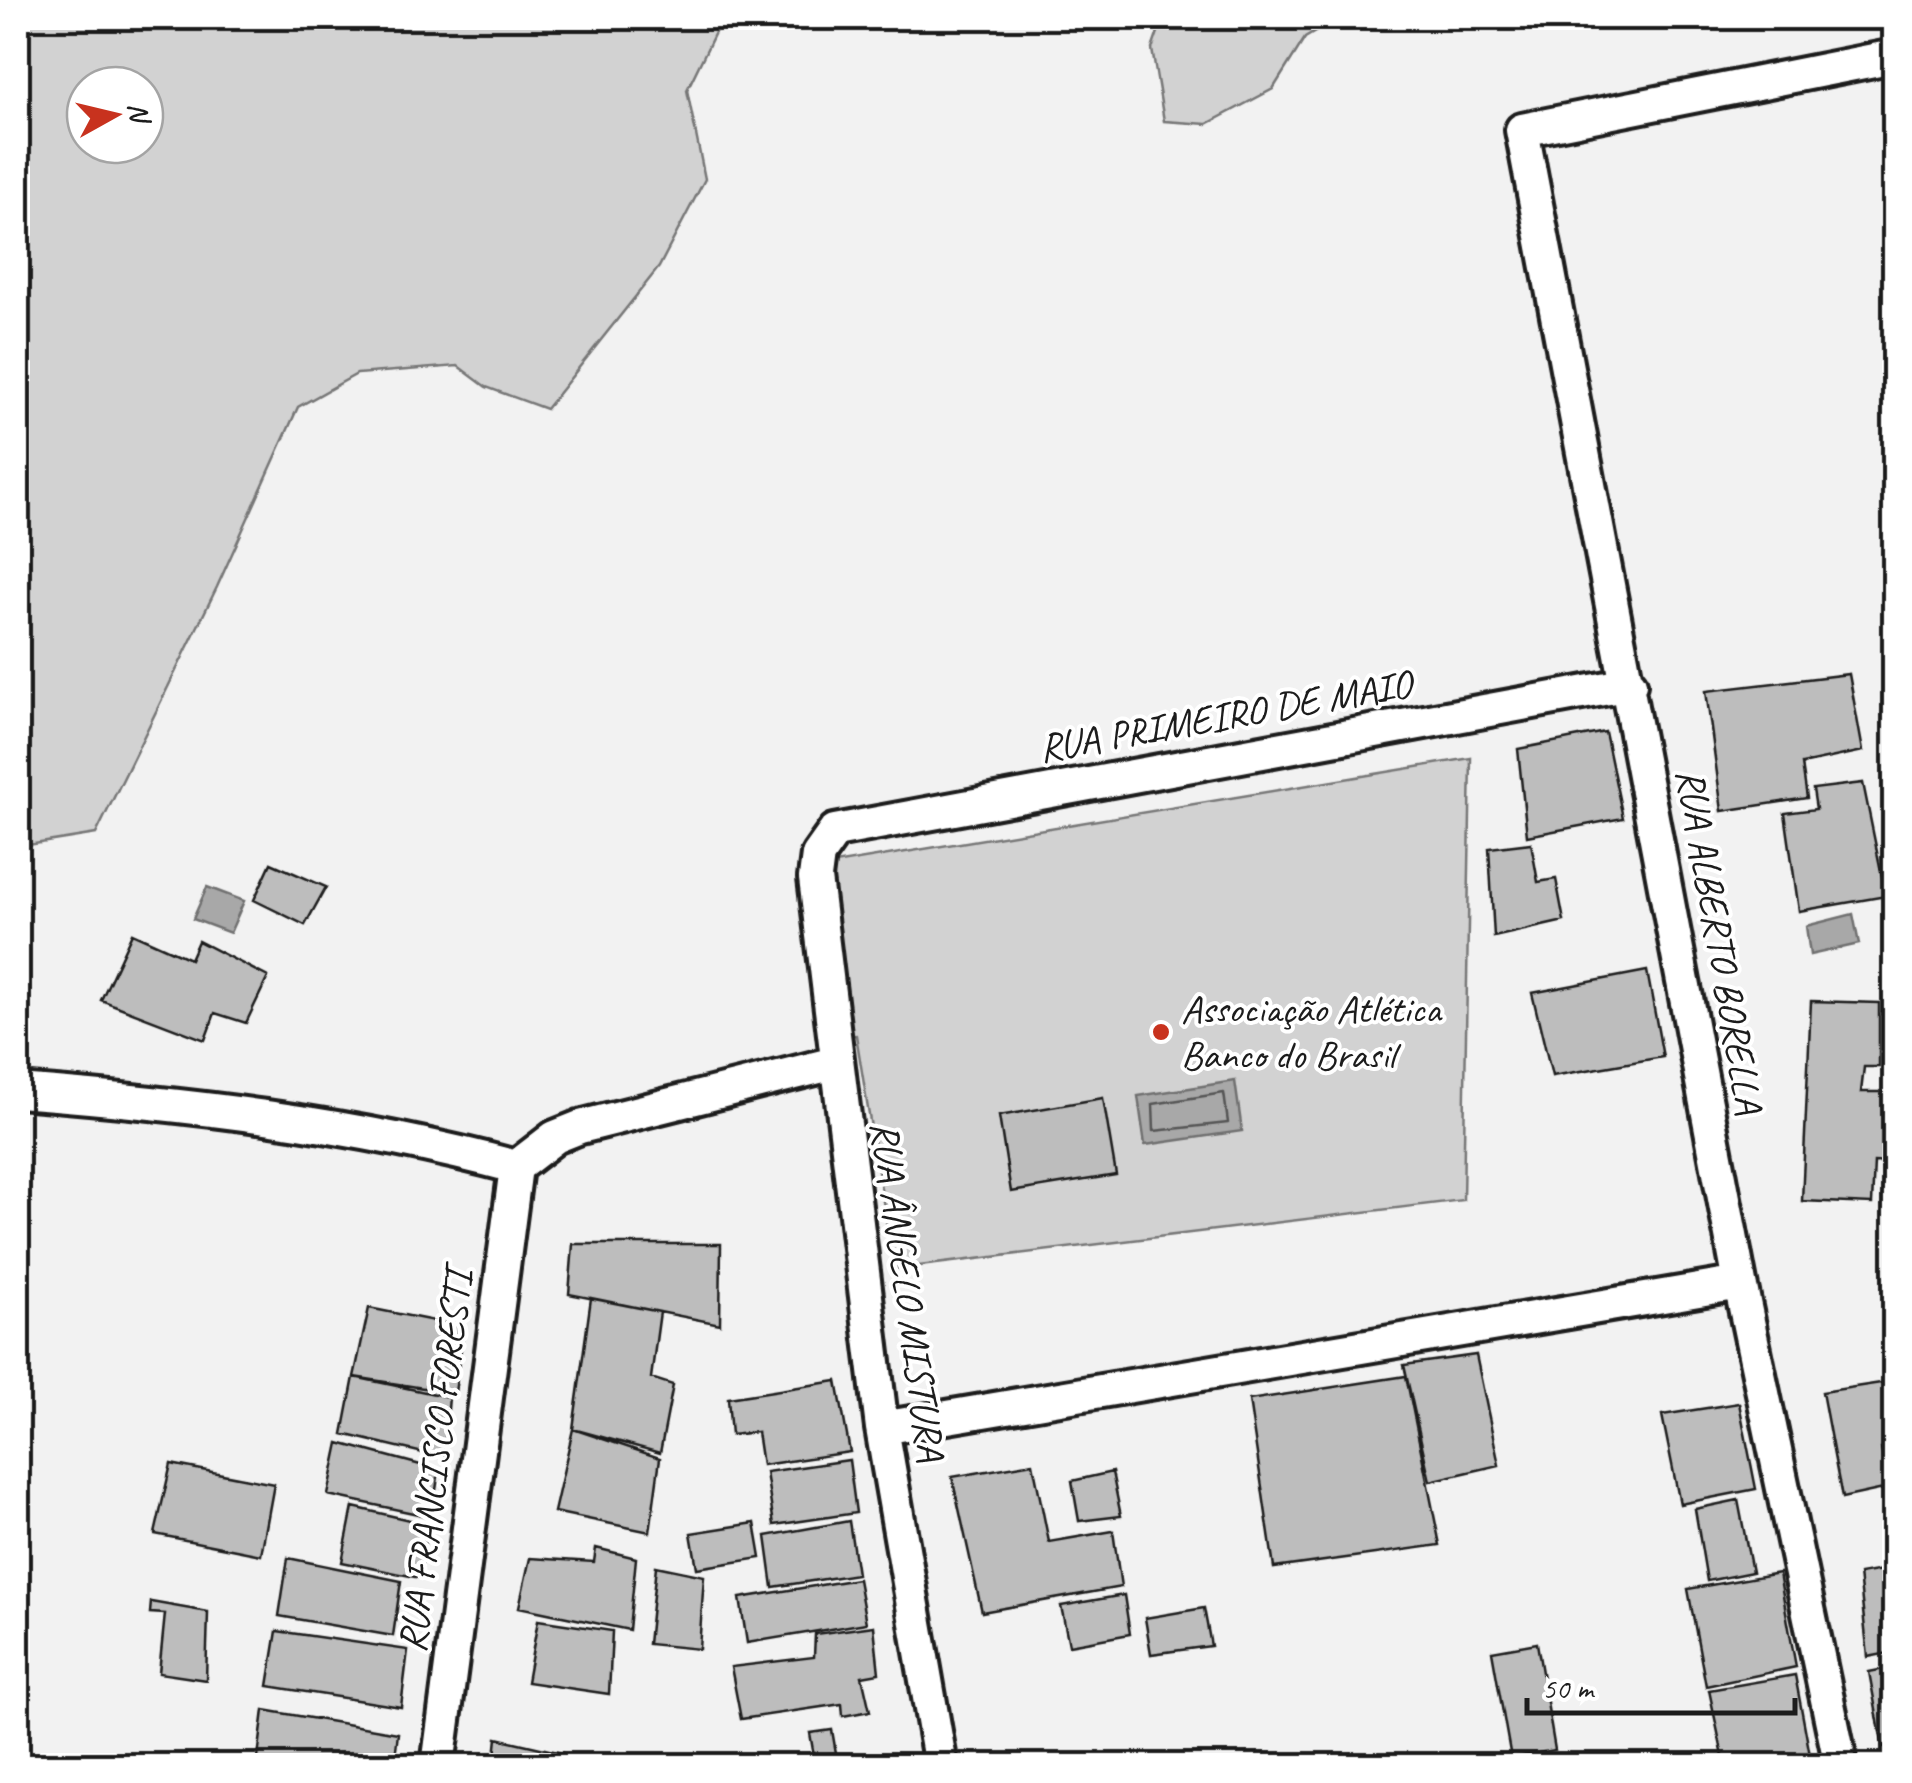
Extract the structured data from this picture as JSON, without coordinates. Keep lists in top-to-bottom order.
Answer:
{
  "streets": {
    "street": [
      "RUA PRIMEIRO DE MAIO",
      "RUA ALBERTO BORELLA",
      "RUA ÂNGELO MISTURA",
      "RUA FRANCISCO FORESTI"
    ]
  },
  "crossings": [
    ["RUA PRIMEIRO DE MAIO", "RUA ALBERTO BORELLA"],
    ["RUA PRIMEIRO DE MAIO", "RUA ÂNGELO MISTURA"]
  ],
  "places": ["Associação Atlética Banco do Brasil"],
  "scale_bar": "50 m",
  "north": "right"
}
